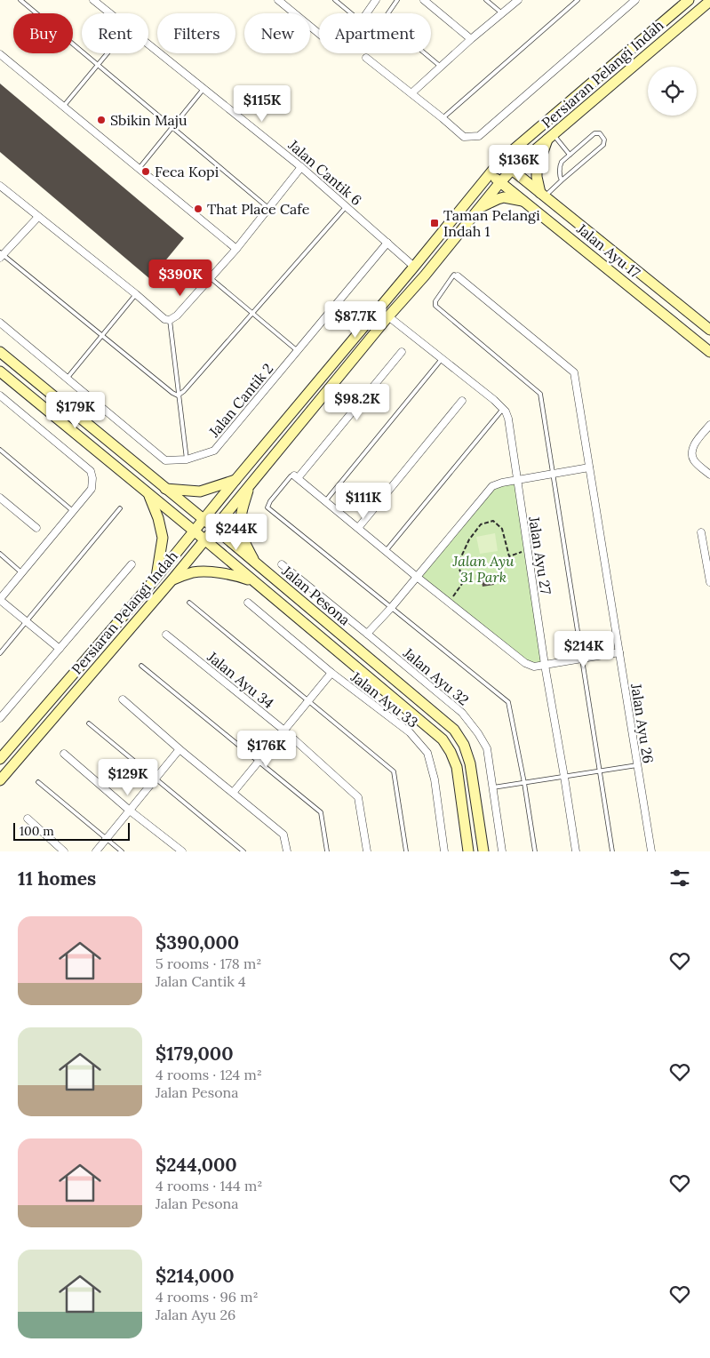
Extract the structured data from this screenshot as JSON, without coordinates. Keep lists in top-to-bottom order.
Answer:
{
  "streets": {
    "main road": ["Persiaran Pelangi Indah", "Jalan Ayu 17", "Jalan Pesona"],
    "street": [
      "Jalan Cantik 6",
      "Jalan Cantik 2",
      "Jalan Ayu 27",
      "Jalan Ayu 32",
      "Jalan Ayu 34",
      "Jalan Ayu 33",
      "Jalan Ayu 26"
    ]
  },
  "crossings": [
    ["Persiaran Pelangi Indah", "Jalan Cantik 6"],
    ["Persiaran Pelangi Indah", "Jalan Ayu 17"],
    ["Persiaran Pelangi Indah", "Jalan Ayu 27"],
    ["Persiaran Pelangi Indah", "Jalan Pesona"],
    ["Jalan Cantik 6", "Jalan Cantik 2"]
  ],
  "parks": ["Jalan Ayu 31 Park"],
  "places": {
    "other": ["Sbikin Maju", "Feca Kopi", "That Place Cafe"],
    "transit": ["Taman Pelangi Indah 1"]
  },
  "scale_bar": "100 m",
  "page": {
    "chip": [
      "Buy",
      "Rent",
      "Filters",
      "New",
      "Apartment"
    ],
    "price": [
      "$115K",
      "$136K",
      "$390K",
      "$87.7K",
      "$98.2K",
      "$179K",
      "$111K",
      "$244K",
      "$214K",
      "$176K",
      "$129K"
    ],
    "scale": "100 m",
    "heading": "11 homes",
    "list": [
      {
        "name": "$390,000",
        "note": "5 rooms · 178 m² · Jalan Cantik 4"
      },
      {
        "name": "$179,000",
        "note": "4 rooms · 124 m² · Jalan Pesona"
      },
      {
        "name": "$244,000",
        "note": "4 rooms · 144 m² · Jalan Pesona"
      },
      {
        "name": "$214,000",
        "note": "4 rooms · 96 m² · Jalan Ayu 26"
      }
    ]
  }
}
